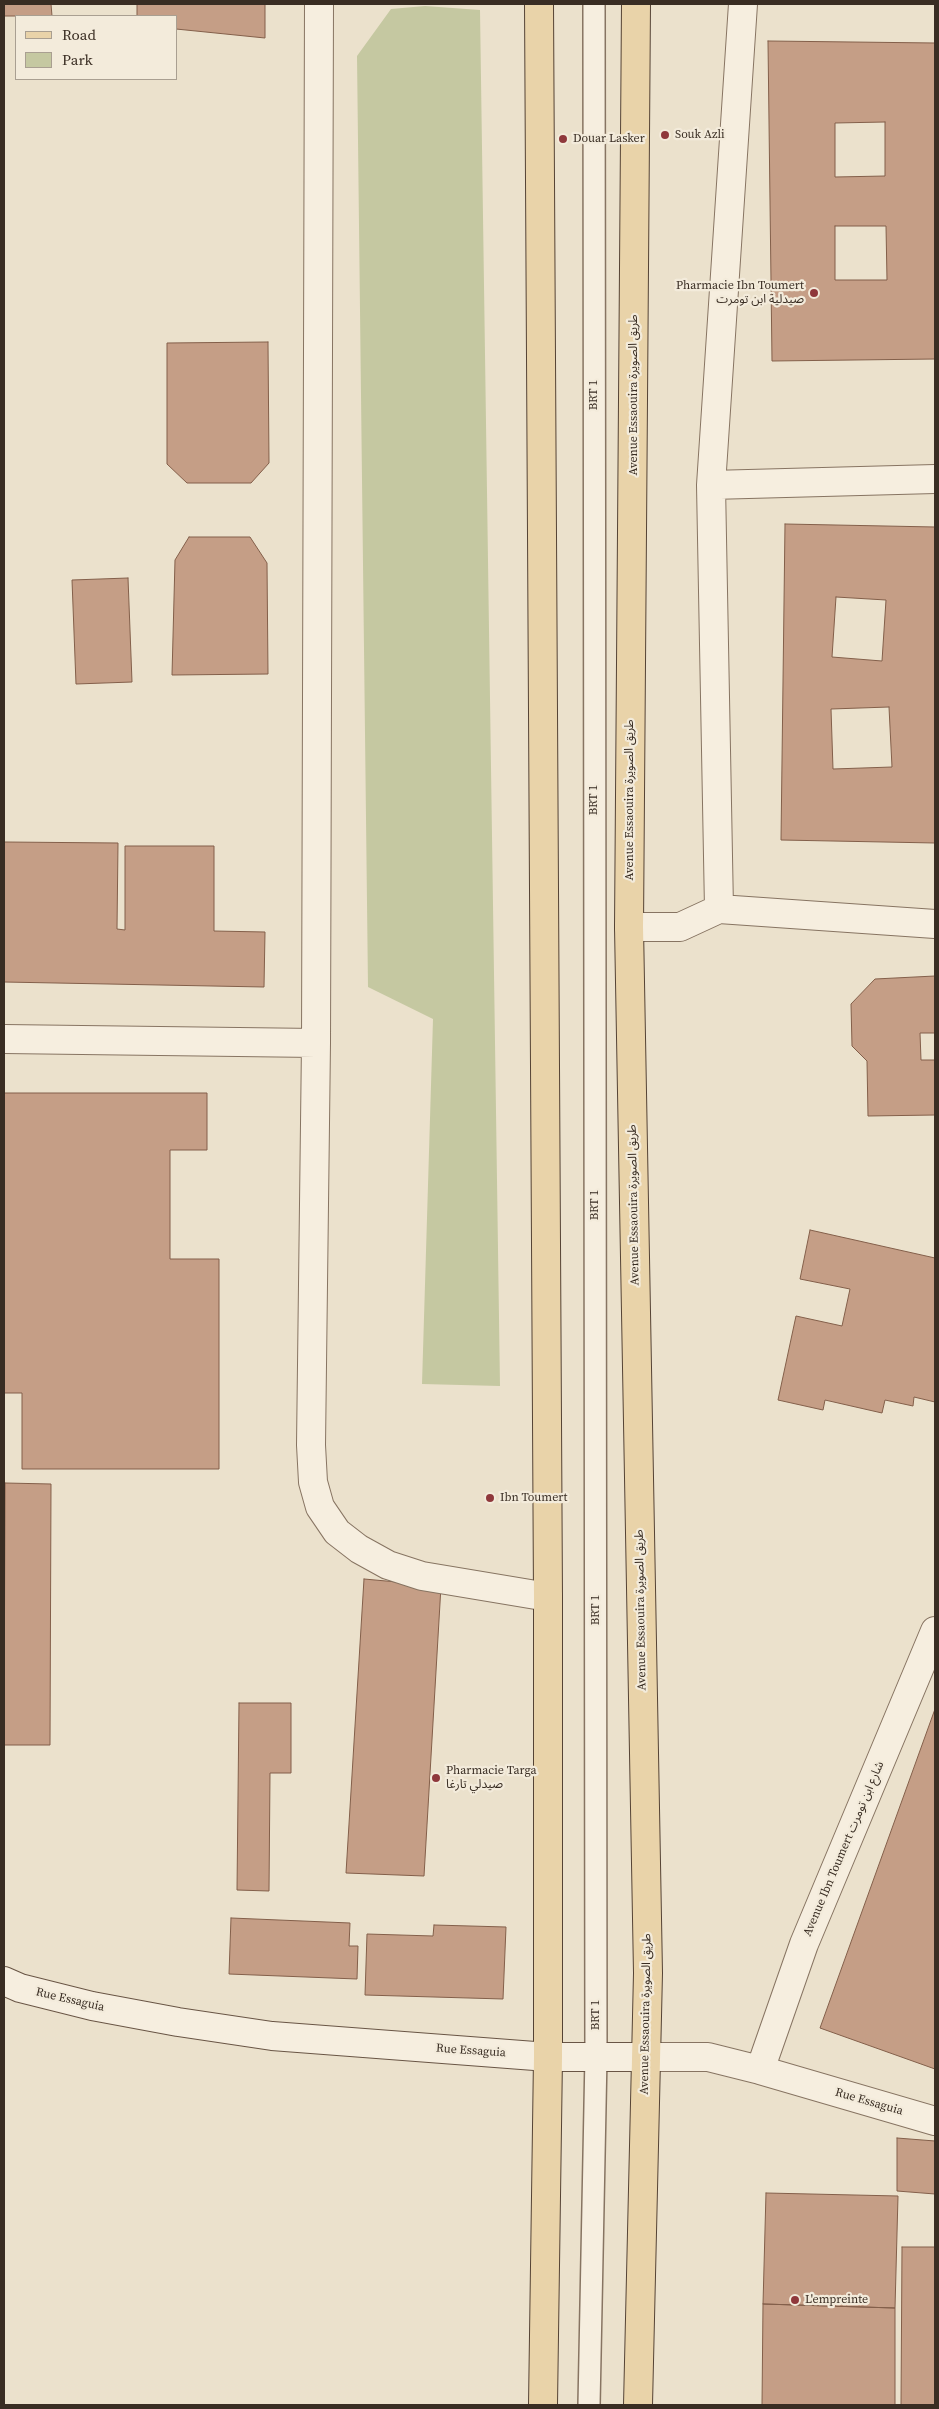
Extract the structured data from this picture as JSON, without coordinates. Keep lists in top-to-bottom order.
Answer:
{
  "streets": {
    "main road": ["Avenue Essaouira طريق الصويرة"],
    "street": ["Avenue Ibn Toumert شارع ابن تومرت", "Rue Essaguia"],
    "lane": ["BRT 1"]
  },
  "crossings": [
    ["BRT 1", "Rue Essaguia"],
    ["Avenue Essaouira طريق الصويرة", "Rue Essaguia"],
    ["Avenue Ibn Toumert شارع ابن تومرت", "Rue Essaguia"]
  ],
  "places": [
    "Souk Azli",
    "Douar Lasker",
    "Pharmacie Ibn Toumert صيدلية ابن تومرت",
    "Ibn Toumert",
    "Pharmacie Targa صيدلي تارغا",
    "L'empreinte"
  ],
  "legend": ["Road", "Park"]
}
